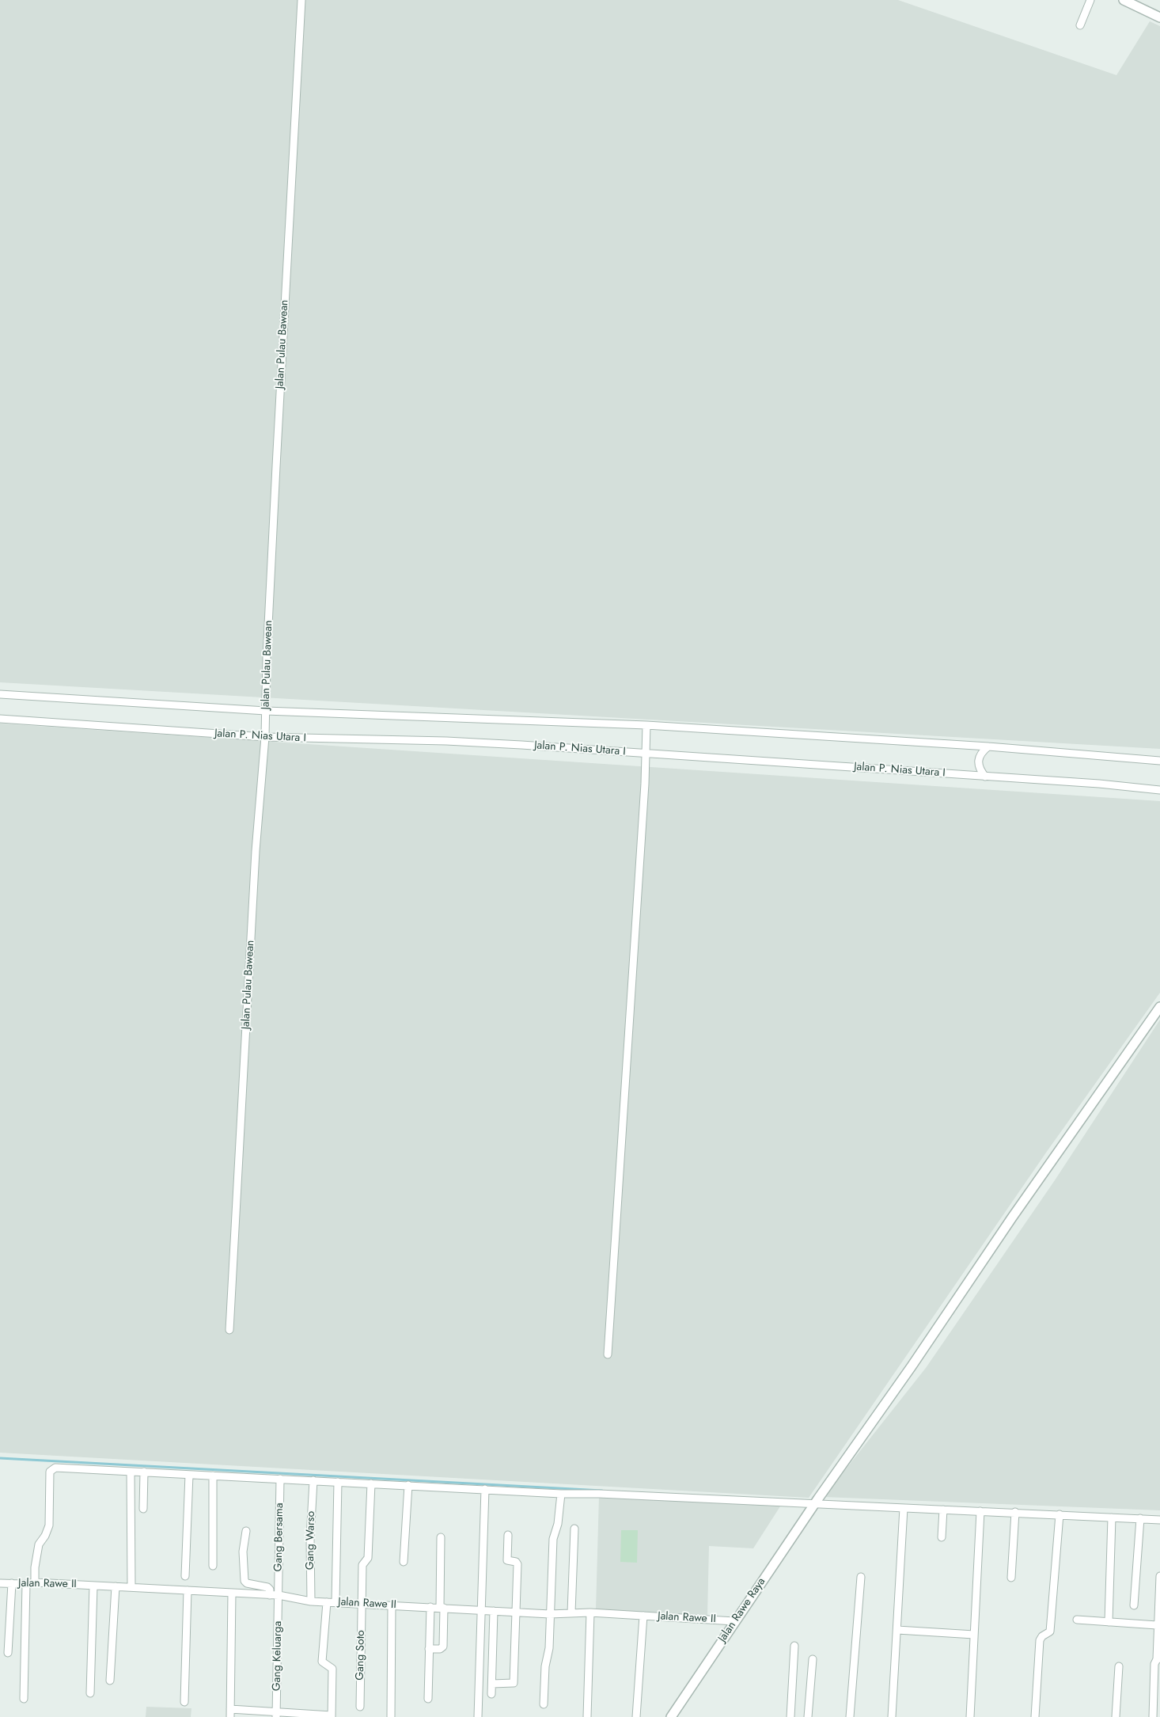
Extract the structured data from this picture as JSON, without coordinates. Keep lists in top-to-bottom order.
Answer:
{
  "streets": {
    "street": [
      "Jalan Pulau Bawean",
      "Jalan P. Nias Utara I",
      "Gang Bersama",
      "Gang Warso",
      "Jalan Rawe II",
      "Jalan Rawe Raya",
      "Gang Soto",
      "Gang Keluarga"
    ]
  },
  "crossings": [
    ["Jalan Pulau Bawean", "Jalan P. Nias Utara I"],
    ["Gang Bersama", "Jalan Rawe II"],
    ["Gang Bersama", "Gang Keluarga"],
    ["Gang Warso", "Jalan Rawe II"],
    ["Jalan Rawe II", "Jalan Rawe Raya"],
    ["Jalan Rawe II", "Gang Soto"],
    ["Jalan Rawe II", "Gang Keluarga"]
  ]
}
